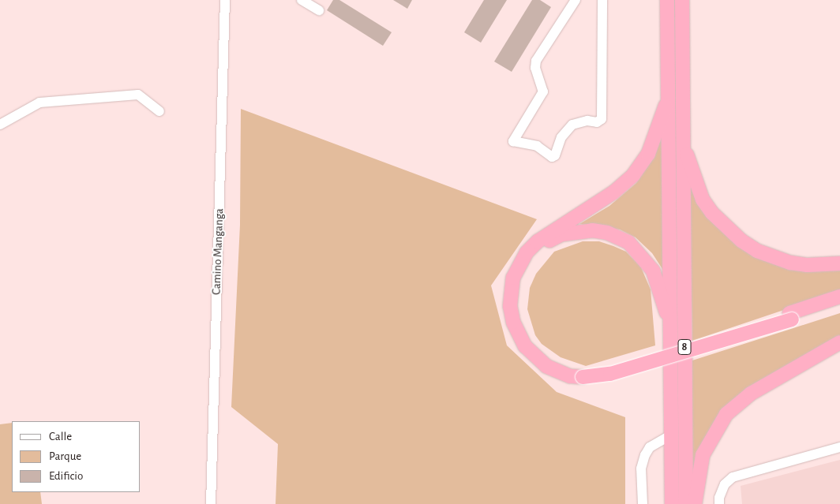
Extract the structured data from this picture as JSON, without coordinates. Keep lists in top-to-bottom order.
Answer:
{
  "streets": {
    "highway": ["8"],
    "street": ["Camino Manganga"]
  },
  "legend": ["Calle", "Parque", "Edificio"]
}
